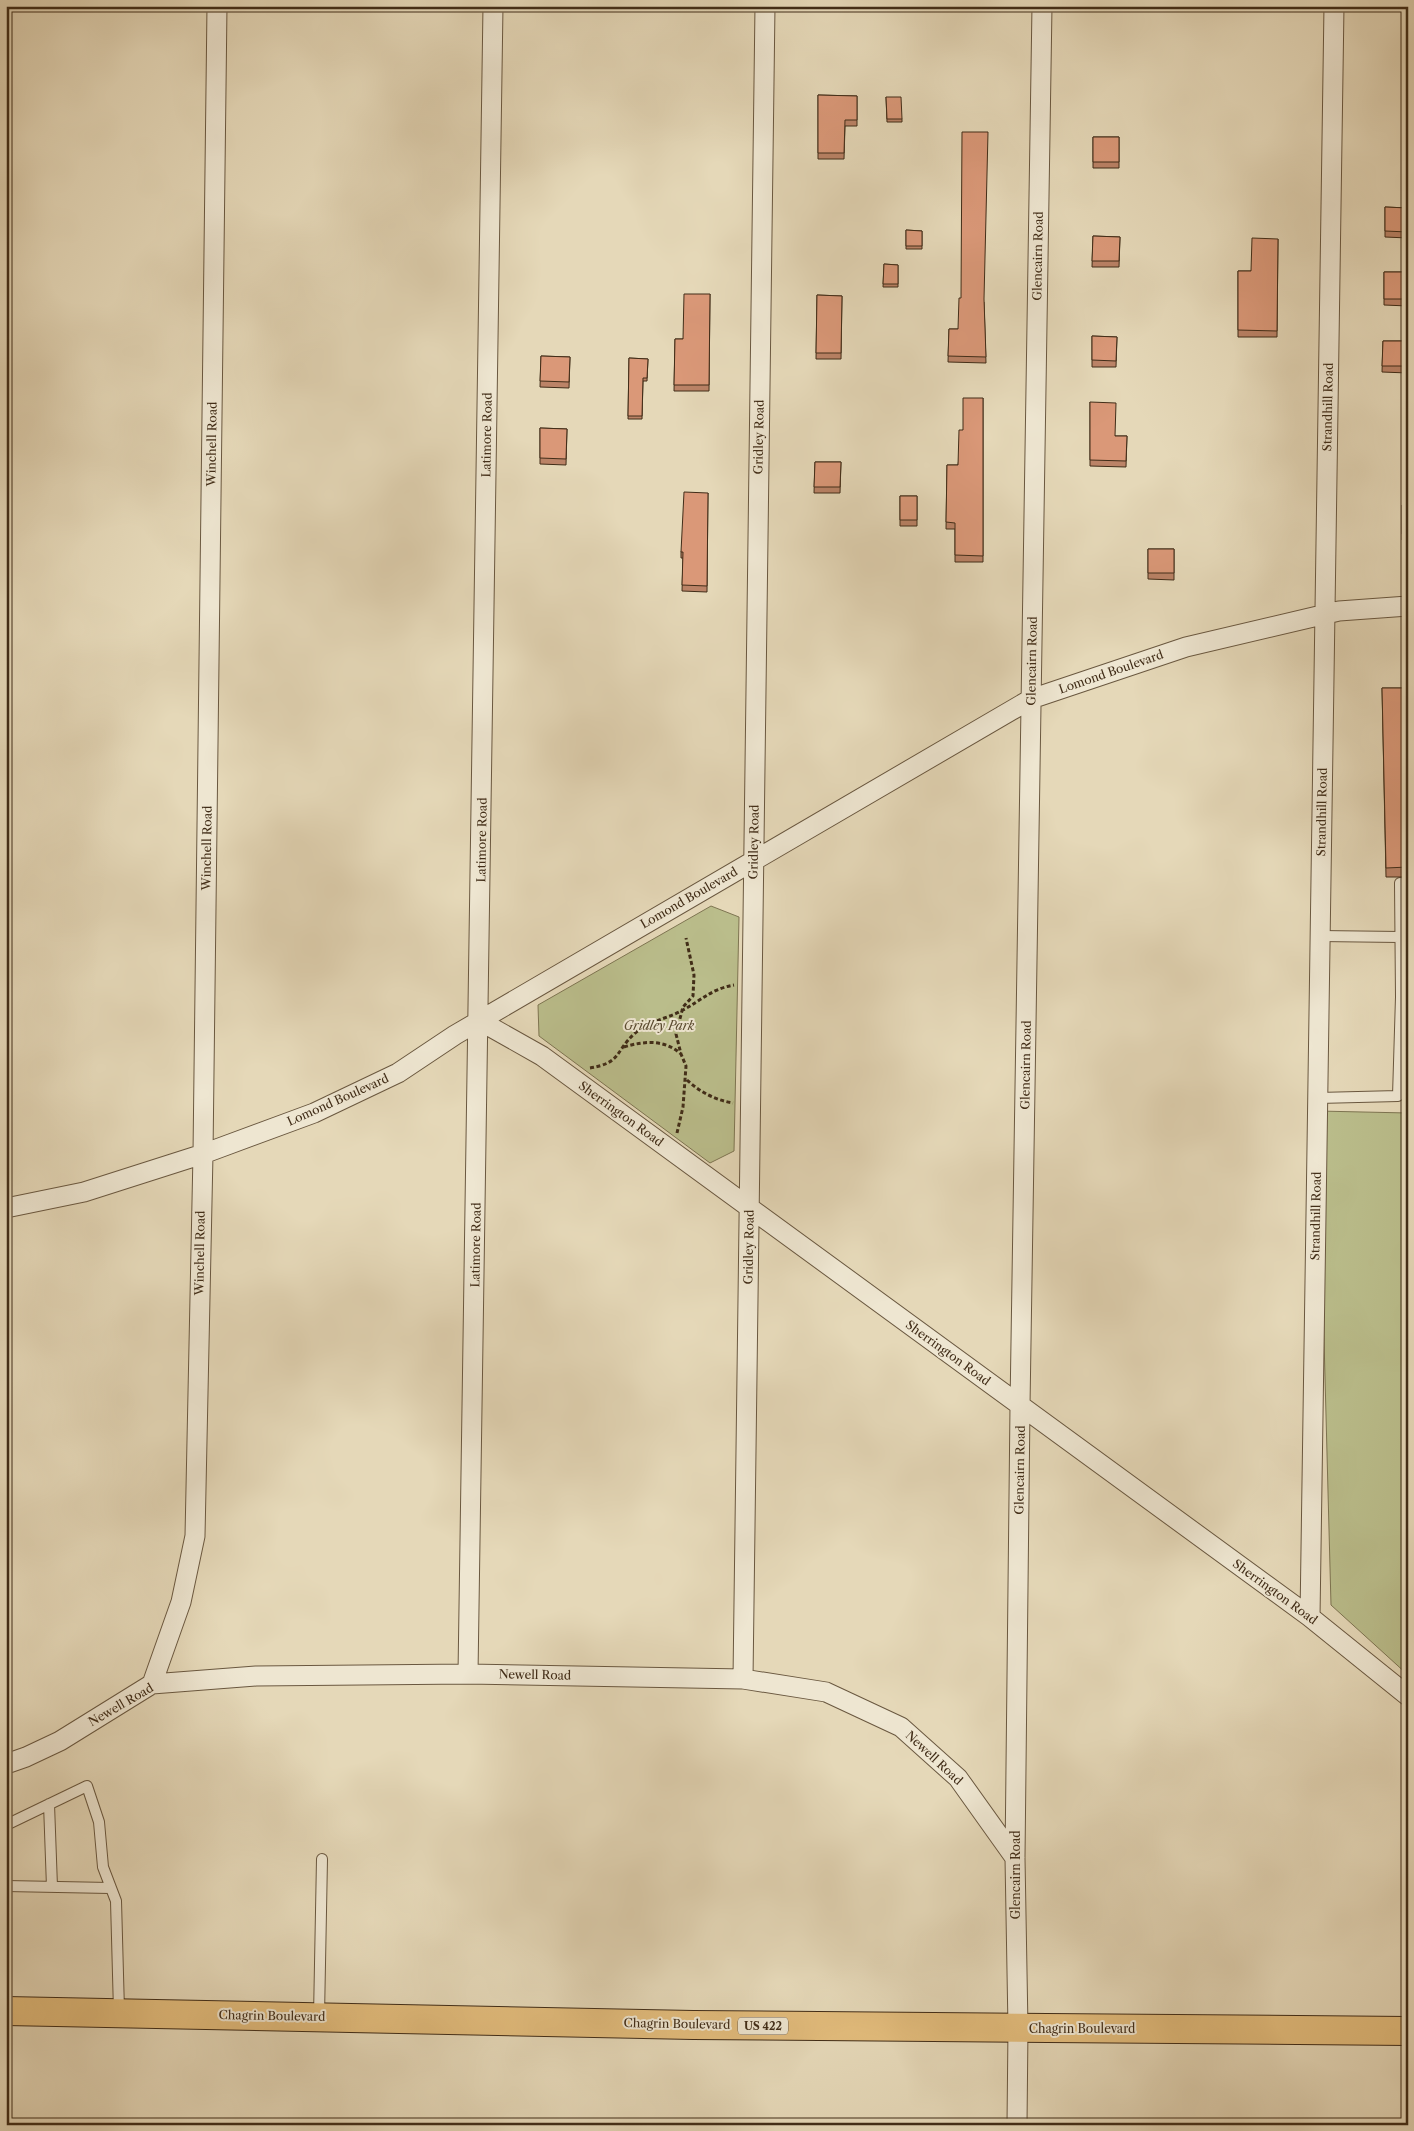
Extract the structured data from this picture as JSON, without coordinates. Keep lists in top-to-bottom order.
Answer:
{
  "streets": {
    "main road": ["Chagrin Boulevard", "US 422"],
    "street": [
      "Glencairn Road",
      "Strandhill Road",
      "Latimore Road",
      "Gridley Road",
      "Winchell Road",
      "Lomond Boulevard",
      "Sherrington Road",
      "Newell Road"
    ]
  },
  "crossings": [
    ["Glencairn Road", "Lomond Boulevard"],
    ["Glencairn Road", "Sherrington Road"],
    ["Glencairn Road", "Newell Road"],
    ["Glencairn Road", "Chagrin Boulevard"],
    ["Strandhill Road", "Lomond Boulevard"],
    ["Strandhill Road", "Sherrington Road"],
    ["Latimore Road", "Lomond Boulevard"],
    ["Latimore Road", "Sherrington Road"],
    ["Latimore Road", "Newell Road"],
    ["Gridley Road", "Lomond Boulevard"],
    ["Gridley Road", "Sherrington Road"],
    ["Gridley Road", "Newell Road"],
    ["Winchell Road", "Lomond Boulevard"],
    ["Winchell Road", "Newell Road"],
    ["Lomond Boulevard", "Sherrington Road"]
  ],
  "parks": ["Gridley Park"]
}
